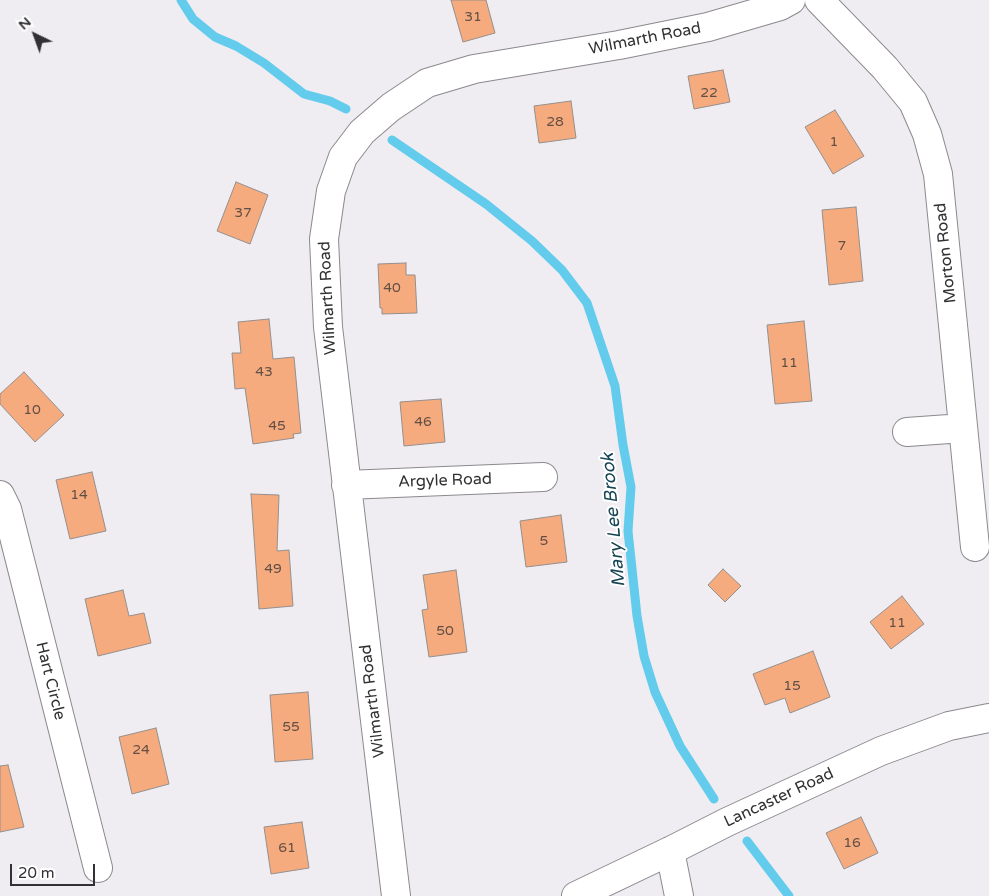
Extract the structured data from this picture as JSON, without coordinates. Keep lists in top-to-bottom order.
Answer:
{
  "streets": {
    "street": [
      "Wilmarth Road",
      "Morton Road",
      "Argyle Road",
      "Hart Circle",
      "Lancaster Road"
    ]
  },
  "crossings": [
    ["Wilmarth Road", "Argyle Road"]
  ],
  "water": ["Mary Lee Brook"],
  "house_numbers": [
    "31",
    "22",
    "28",
    "1",
    "37",
    "7",
    "40",
    "11",
    "43",
    "10",
    "46",
    "45",
    "14",
    "5",
    "49",
    "11",
    "50",
    "15",
    "55",
    "24",
    "16",
    "61"
  ],
  "scale_bar": "20 m",
  "north": "top left"
}
